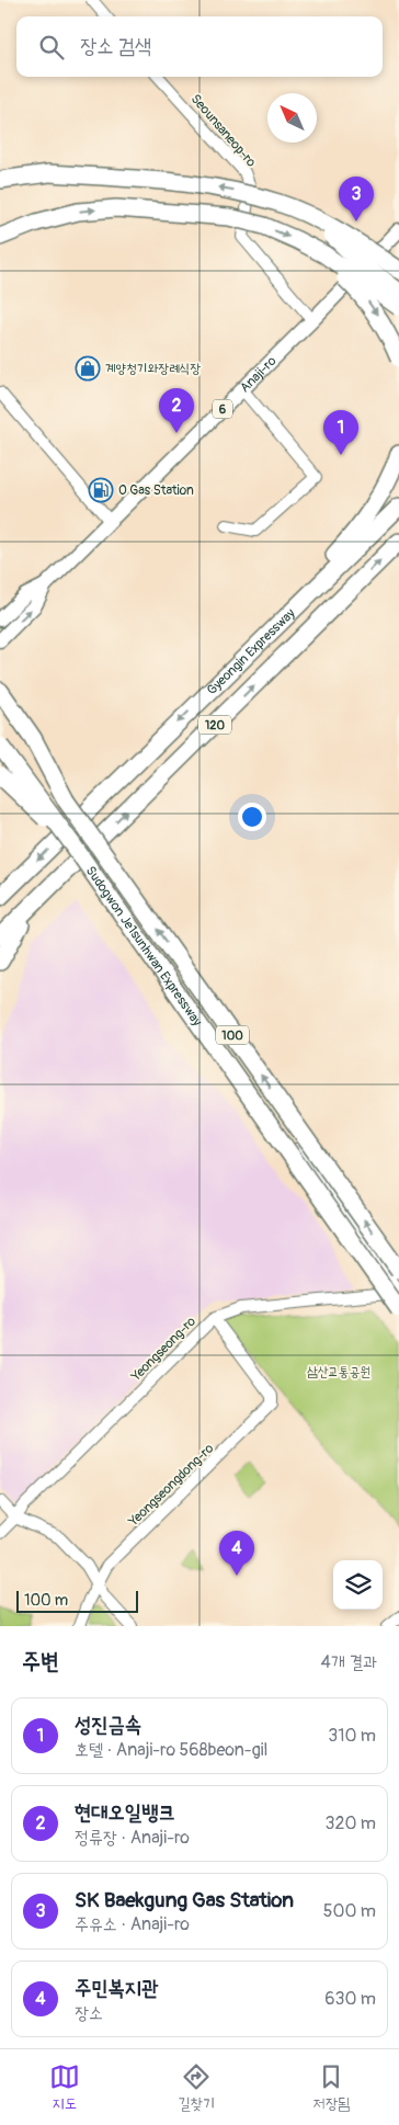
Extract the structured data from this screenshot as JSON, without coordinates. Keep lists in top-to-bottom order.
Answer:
{
  "streets": {
    "highway": [
      "Gyeongin Expressway",
      "120",
      "Sudogwon Je1sunhwan Expressway",
      "100"
    ],
    "main road": ["Anaji-ro", "6"],
    "street": ["Seounsaneop-ro", "Yeongseong-ro", "Yeongseongdong-ro"]
  },
  "crossings": [
    ["Seounsaneop-ro", "Anaji-ro"],
    ["Yeongseong-ro", "Yeongseongdong-ro"]
  ],
  "parks": ["삼산교통공원"],
  "places": {
    "shop": ["계양청기와장례식장"],
    "fuel station": ["O Gas Station"]
  },
  "scale_bar": "100 m",
  "north": "top left",
  "page": {
    "search": "장소 검색",
    "pins": [
      "3",
      "2",
      "1",
      "4"
    ],
    "scale": "100 m",
    "heading": ["주변", "4개 결과"],
    "list": [
      {
        "mark": "1",
        "name": "성진금속",
        "note": "호텔 · Anaji-ro 568beon-gil",
        "value": "310 m"
      },
      {
        "mark": "2",
        "name": "현대오일뱅크",
        "note": "정류장 · Anaji-ro",
        "value": "320 m"
      },
      {
        "mark": "3",
        "name": "SK Baekgung Gas Station",
        "note": "주유소 · Anaji-ro",
        "value": "500 m"
      },
      {
        "mark": "4",
        "name": "주민복지관",
        "note": "장소",
        "value": "630 m"
      }
    ],
    "nav": ["지도", "길찾기", "저장됨"]
  }
}
